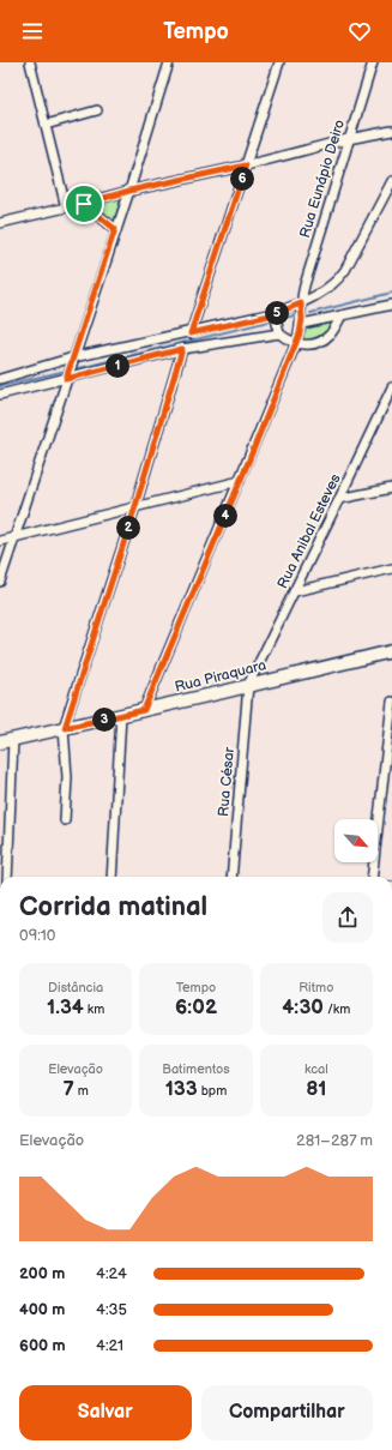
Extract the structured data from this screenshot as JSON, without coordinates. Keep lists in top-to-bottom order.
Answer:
{
  "streets": {
    "main road": ["Rua Piraquara"],
    "street": ["Rua Eunápio Deiro", "Rua Anibal Esteves", "Rua César"]
  },
  "crossings": [
    ["Rua Eunápio Deiro", "Rua Piraquara"],
    ["Rua Anibal Esteves", "Rua Piraquara"],
    ["Rua Anibal Esteves", "Rua César"],
    ["Rua Piraquara", "Rua César"]
  ],
  "north": "bottom right",
  "page": {
    "header": "Tempo",
    "pins": [
      "6",
      "5",
      "1",
      "4",
      "2",
      "3"
    ],
    "heading": ["Corrida matinal", "09:10"],
    "stats": [
      ["Distância", "1.34 km"],
      ["Tempo", "6:02"],
      ["Ritmo", "4:30 /km"],
      ["Elevação", "7 m"],
      ["Batimentos", "133 bpm"],
      ["kcal", "81"]
    ],
    "chart": ["Elevação", "281–287 m"],
    "list": [
      {
        "name": "200 m",
        "note": "4:24"
      },
      {
        "name": "400 m",
        "note": "4:35"
      },
      {
        "name": "600 m",
        "note": "4:21"
      }
    ],
    "buttons": ["Salvar", "Compartilhar"]
  }
}
